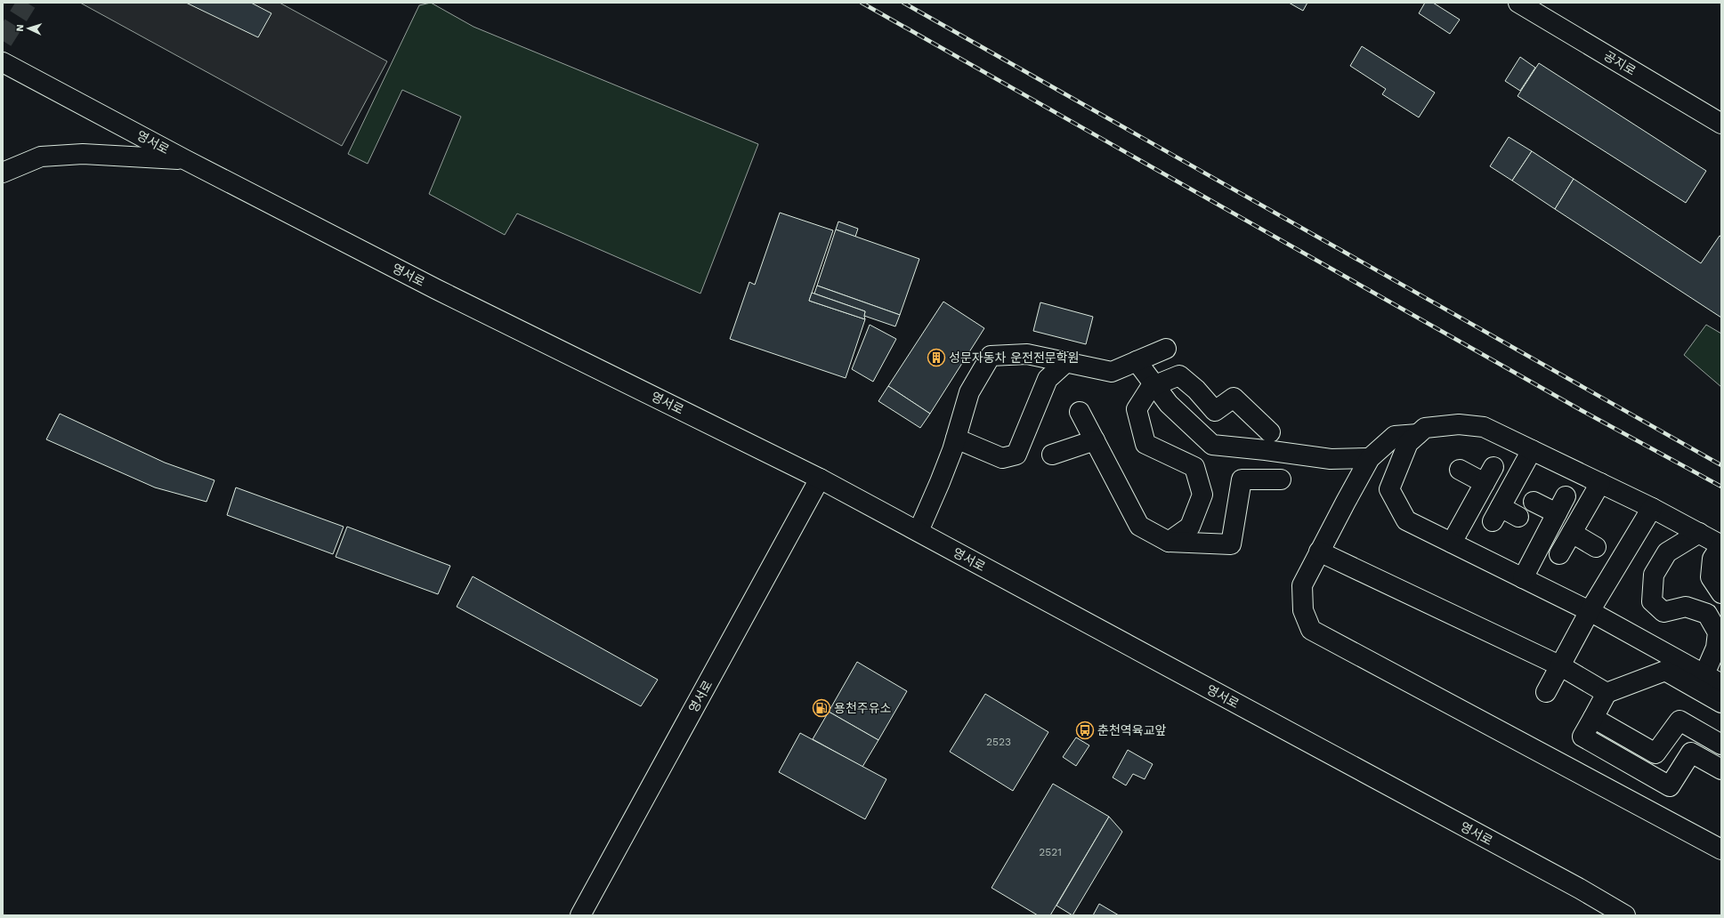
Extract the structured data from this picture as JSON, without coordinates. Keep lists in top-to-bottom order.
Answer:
{
  "streets": {
    "main road": ["공지로", "영서로"]
  },
  "places": {
    "building": ["성문자동차 운전전문학원"],
    "fuel station": ["용천주유소"],
    "bus stop": ["춘천역육교앞"]
  },
  "house_numbers": ["2523", "2521"],
  "north": "left"
}
